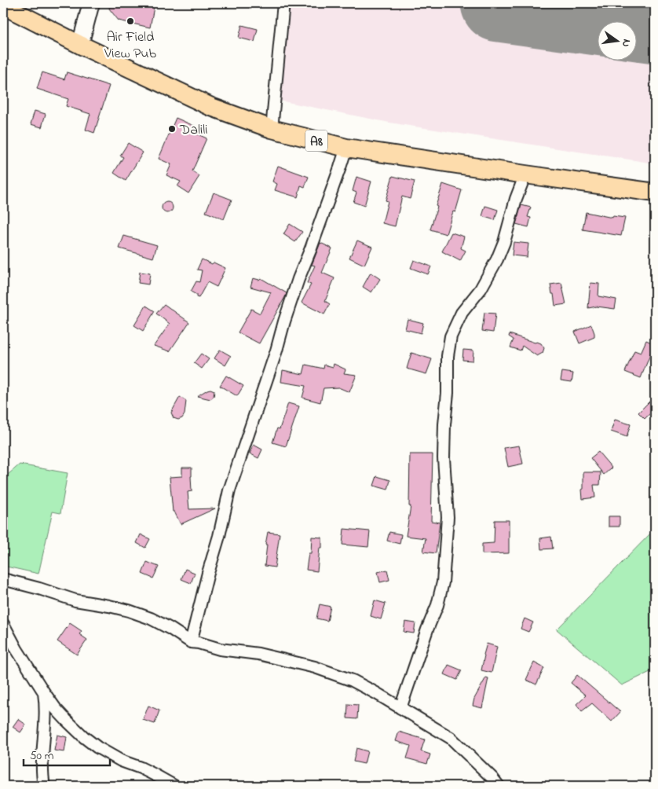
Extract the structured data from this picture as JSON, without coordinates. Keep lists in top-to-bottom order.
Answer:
{
  "streets": {
    "main road": ["A8"]
  },
  "places": ["Air Field View Pub", "Dalili"],
  "scale_bar": "50 m",
  "north": "right"
}
